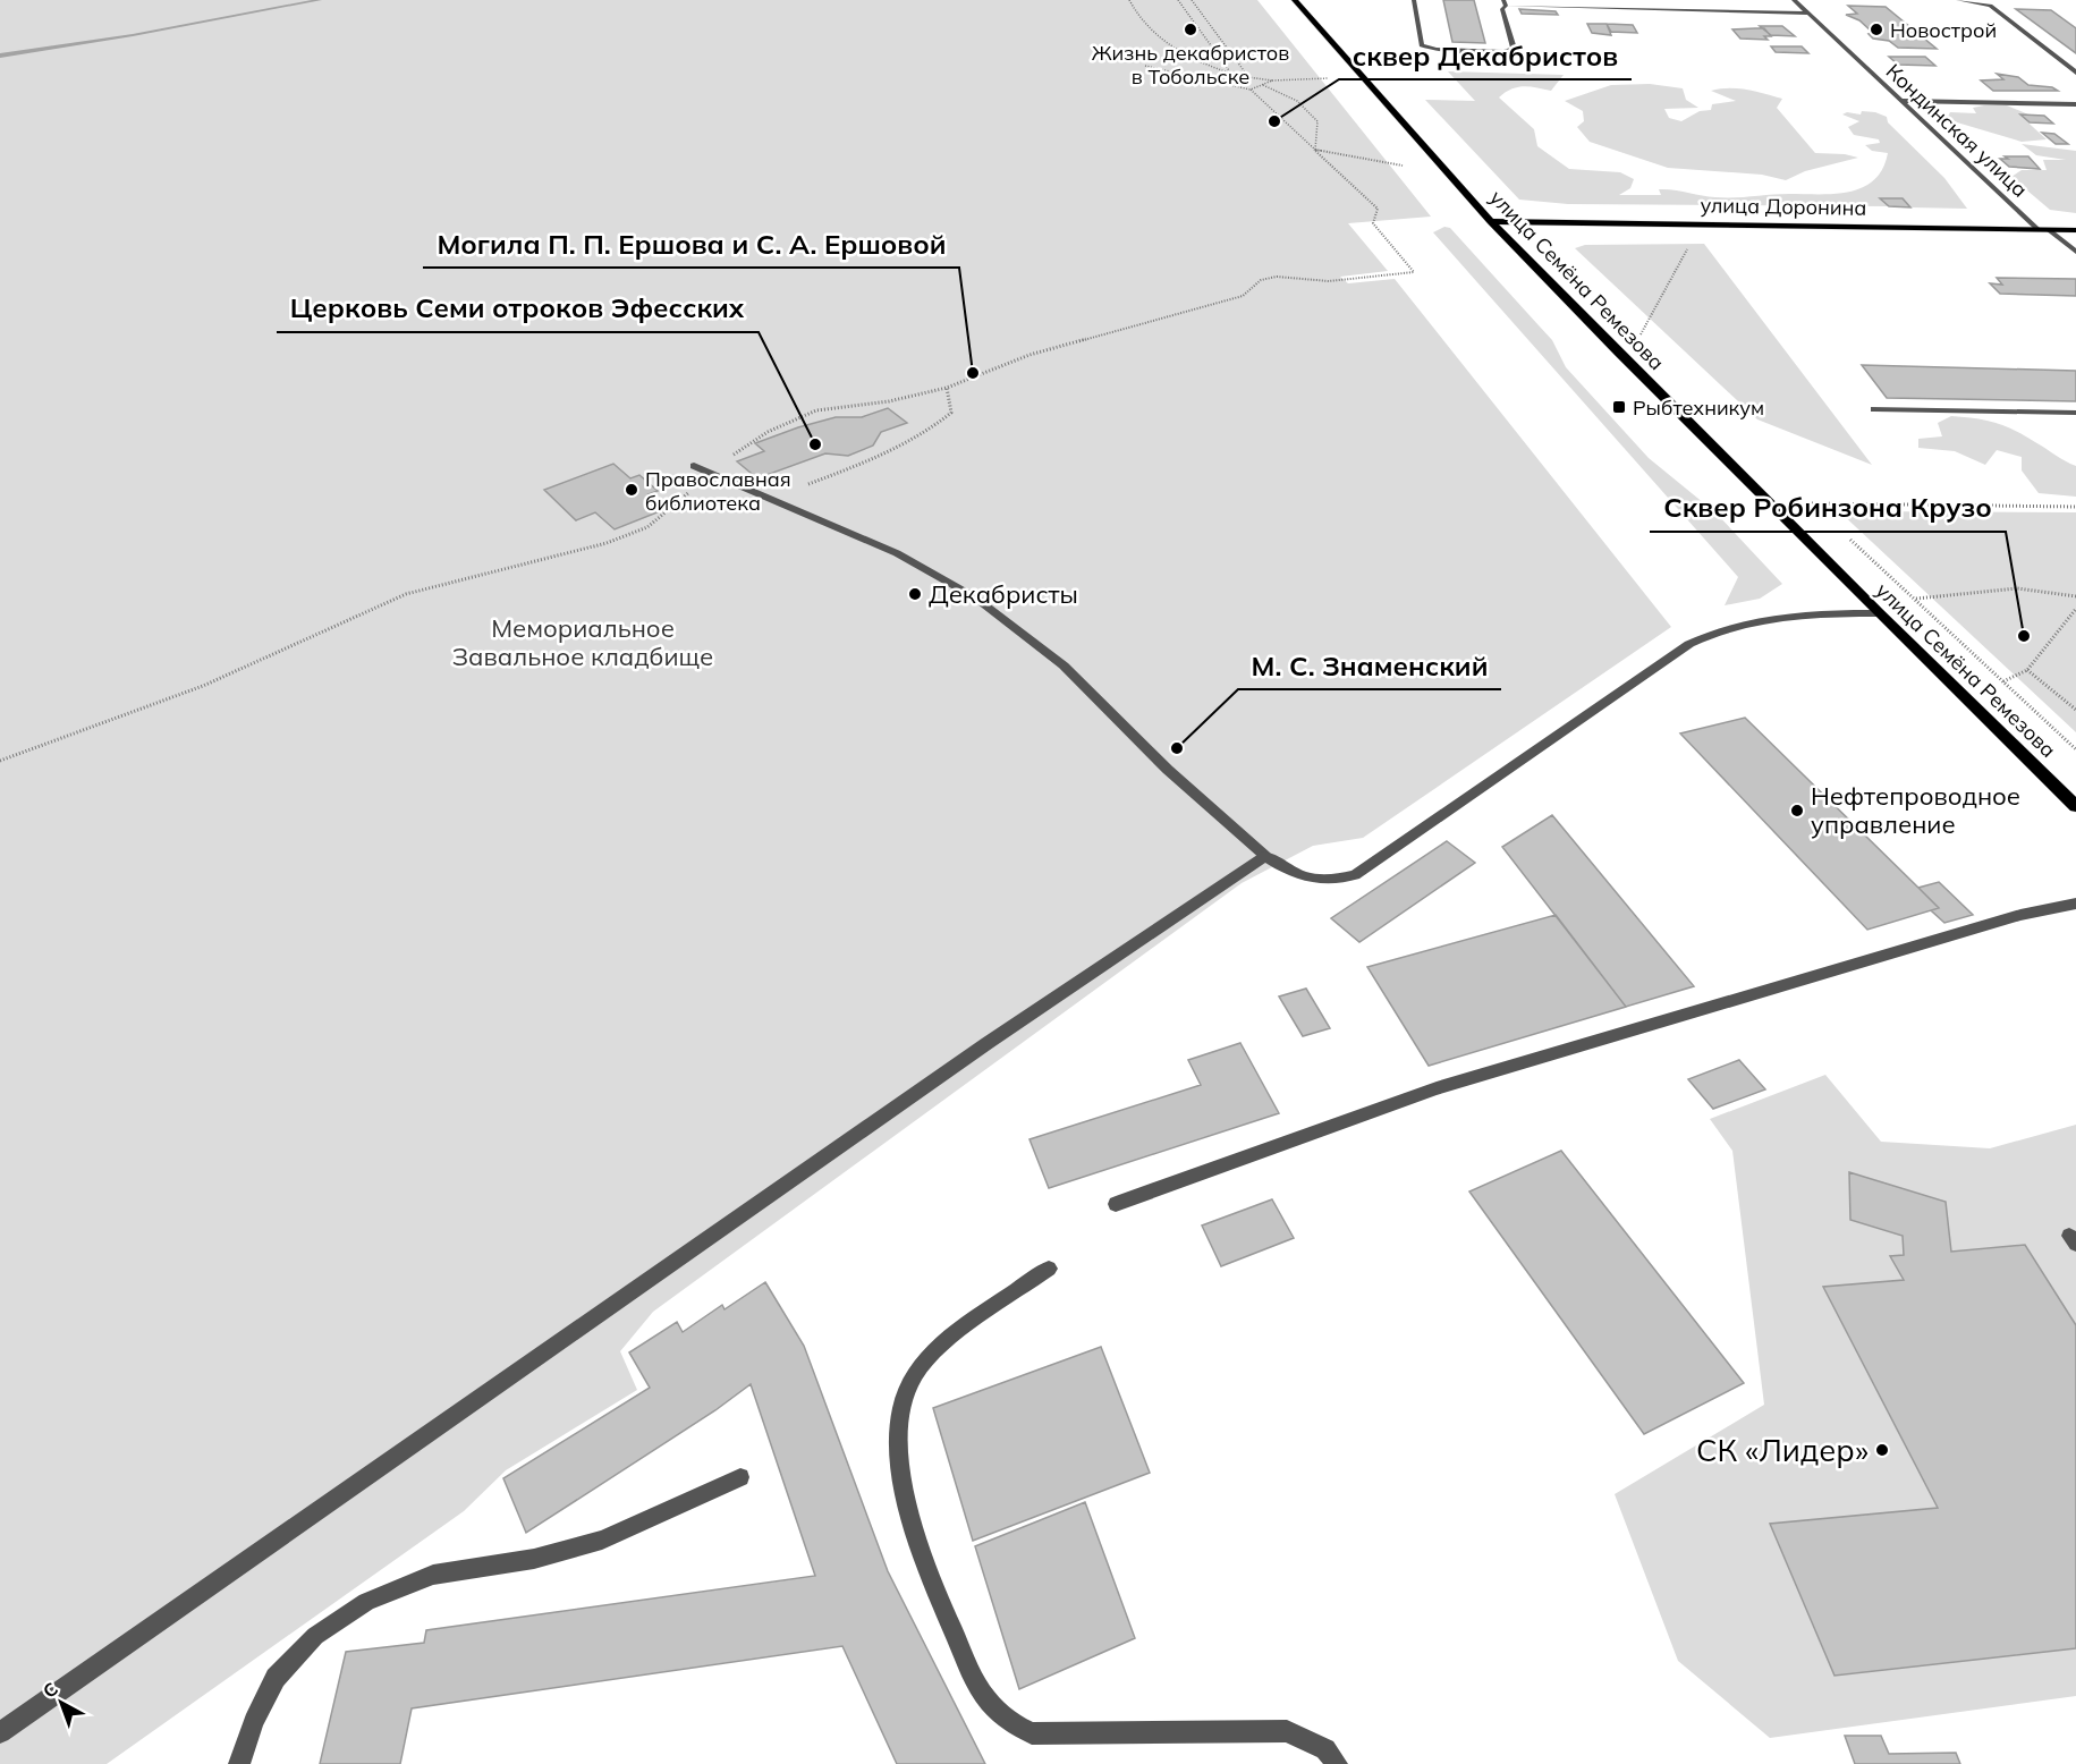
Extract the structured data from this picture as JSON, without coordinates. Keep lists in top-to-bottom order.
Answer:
{
  "streets": {
    "main road": ["улица Доронина", "улица Семёна Ремезова"],
    "street": ["Кондинская улица"]
  },
  "crossings": [
    ["Кондинская улица", "улица Доронина"],
    ["улица Доронина", "улица Семёна Ремезова"]
  ],
  "parks": ["Мемориальное Завальное кладбище"],
  "places": {
    "other": [
      "Жизнь декабристов в Тобольске",
      "Новострой",
      "сквер Декабристов",
      "Могила П. П. Ершова и С. А. Ершовой",
      "Церковь Семи отроков Эфесских",
      "Православная библиотека",
      "Декабристы",
      "Сквер Робинзона Крузо",
      "М. С. Знаменский",
      "Нефтепроводное управление",
      "СК «Лидер»"
    ],
    "transit": ["Рыбтехникум"]
  },
  "north": "top left"
}
